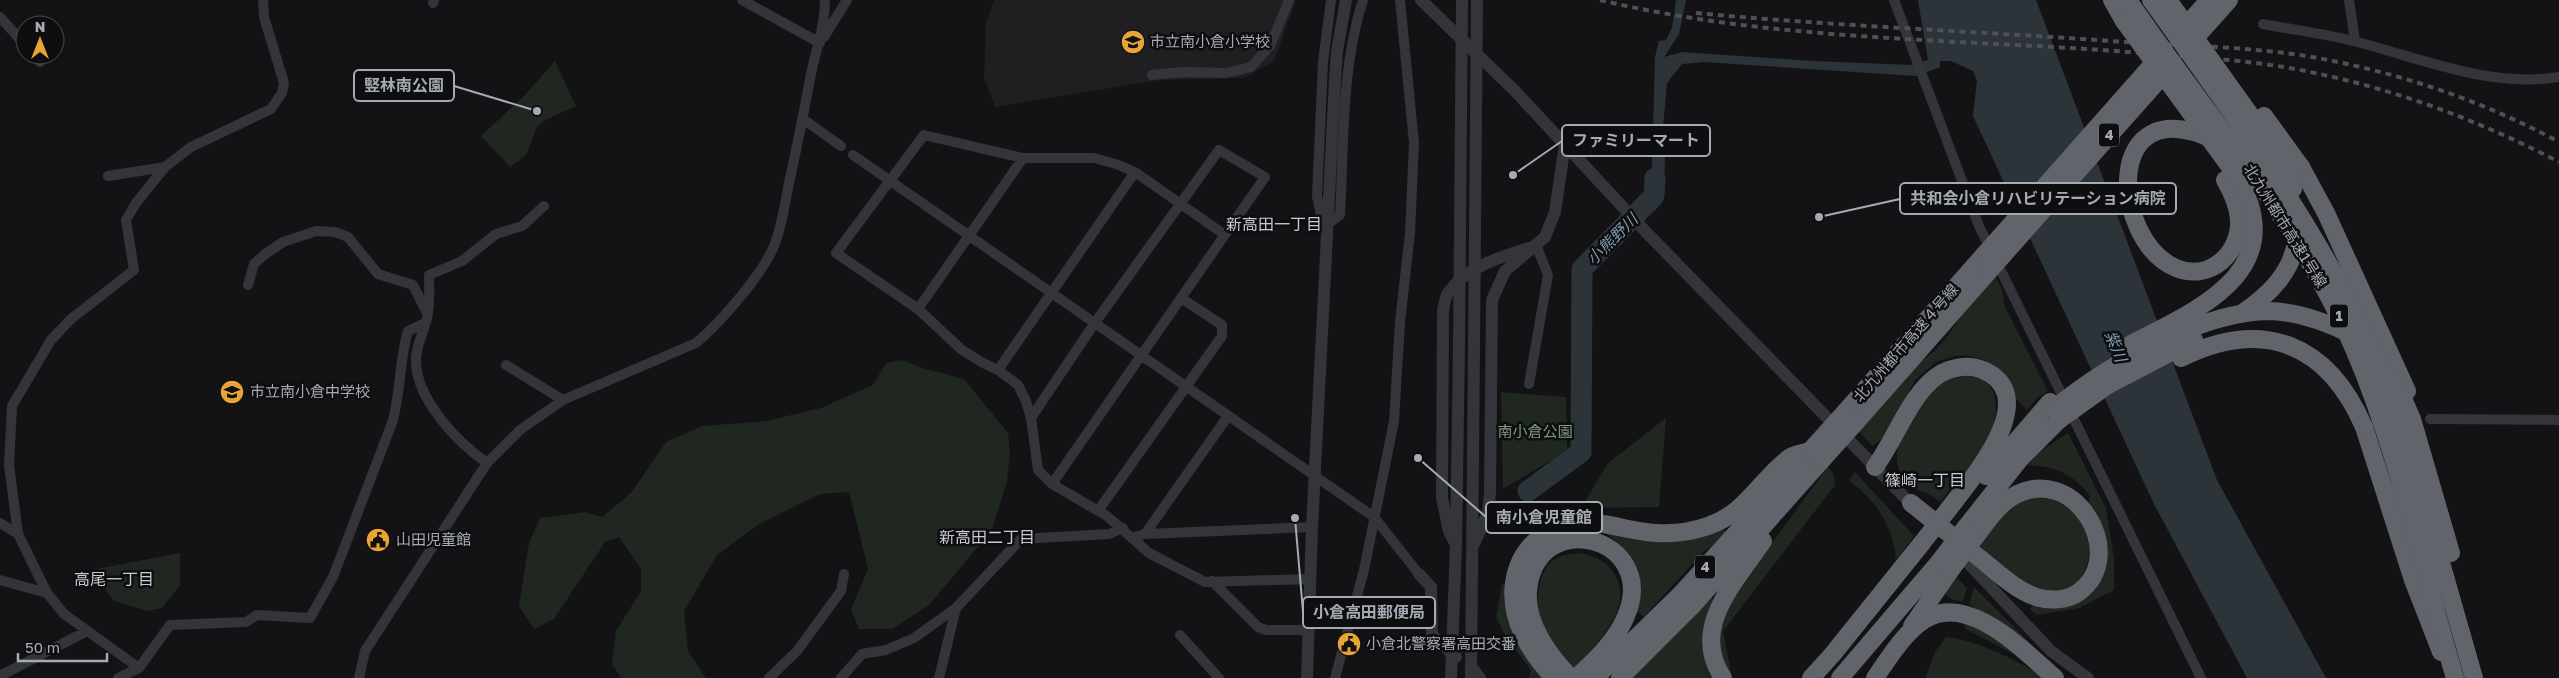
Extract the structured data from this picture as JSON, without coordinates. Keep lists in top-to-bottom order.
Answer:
{
  "streets": {
    "highway": [
      "4",
      "北九州都市高速1号線",
      "1",
      "北九州都市高速４号線"
    ]
  },
  "districts": [
    "新高田一丁目",
    "篠崎一丁目",
    "新高田二丁目",
    "高尾一丁目"
  ],
  "water": ["小熊野川", "紫川"],
  "parks": ["南小倉公園"],
  "places": {
    "school or university": ["市立南小倉小学校", "市立南小倉中学校"],
    "other": [
      "竪林南公園",
      "ファミリーマート",
      "共和会小倉リハビリテーション病院",
      "南小倉児童館",
      "小倉高田郵便局"
    ],
    "public building": ["山田児童館", "小倉北警察署高田交番"]
  },
  "scale_bar": "50 m",
  "north": "top"
}
